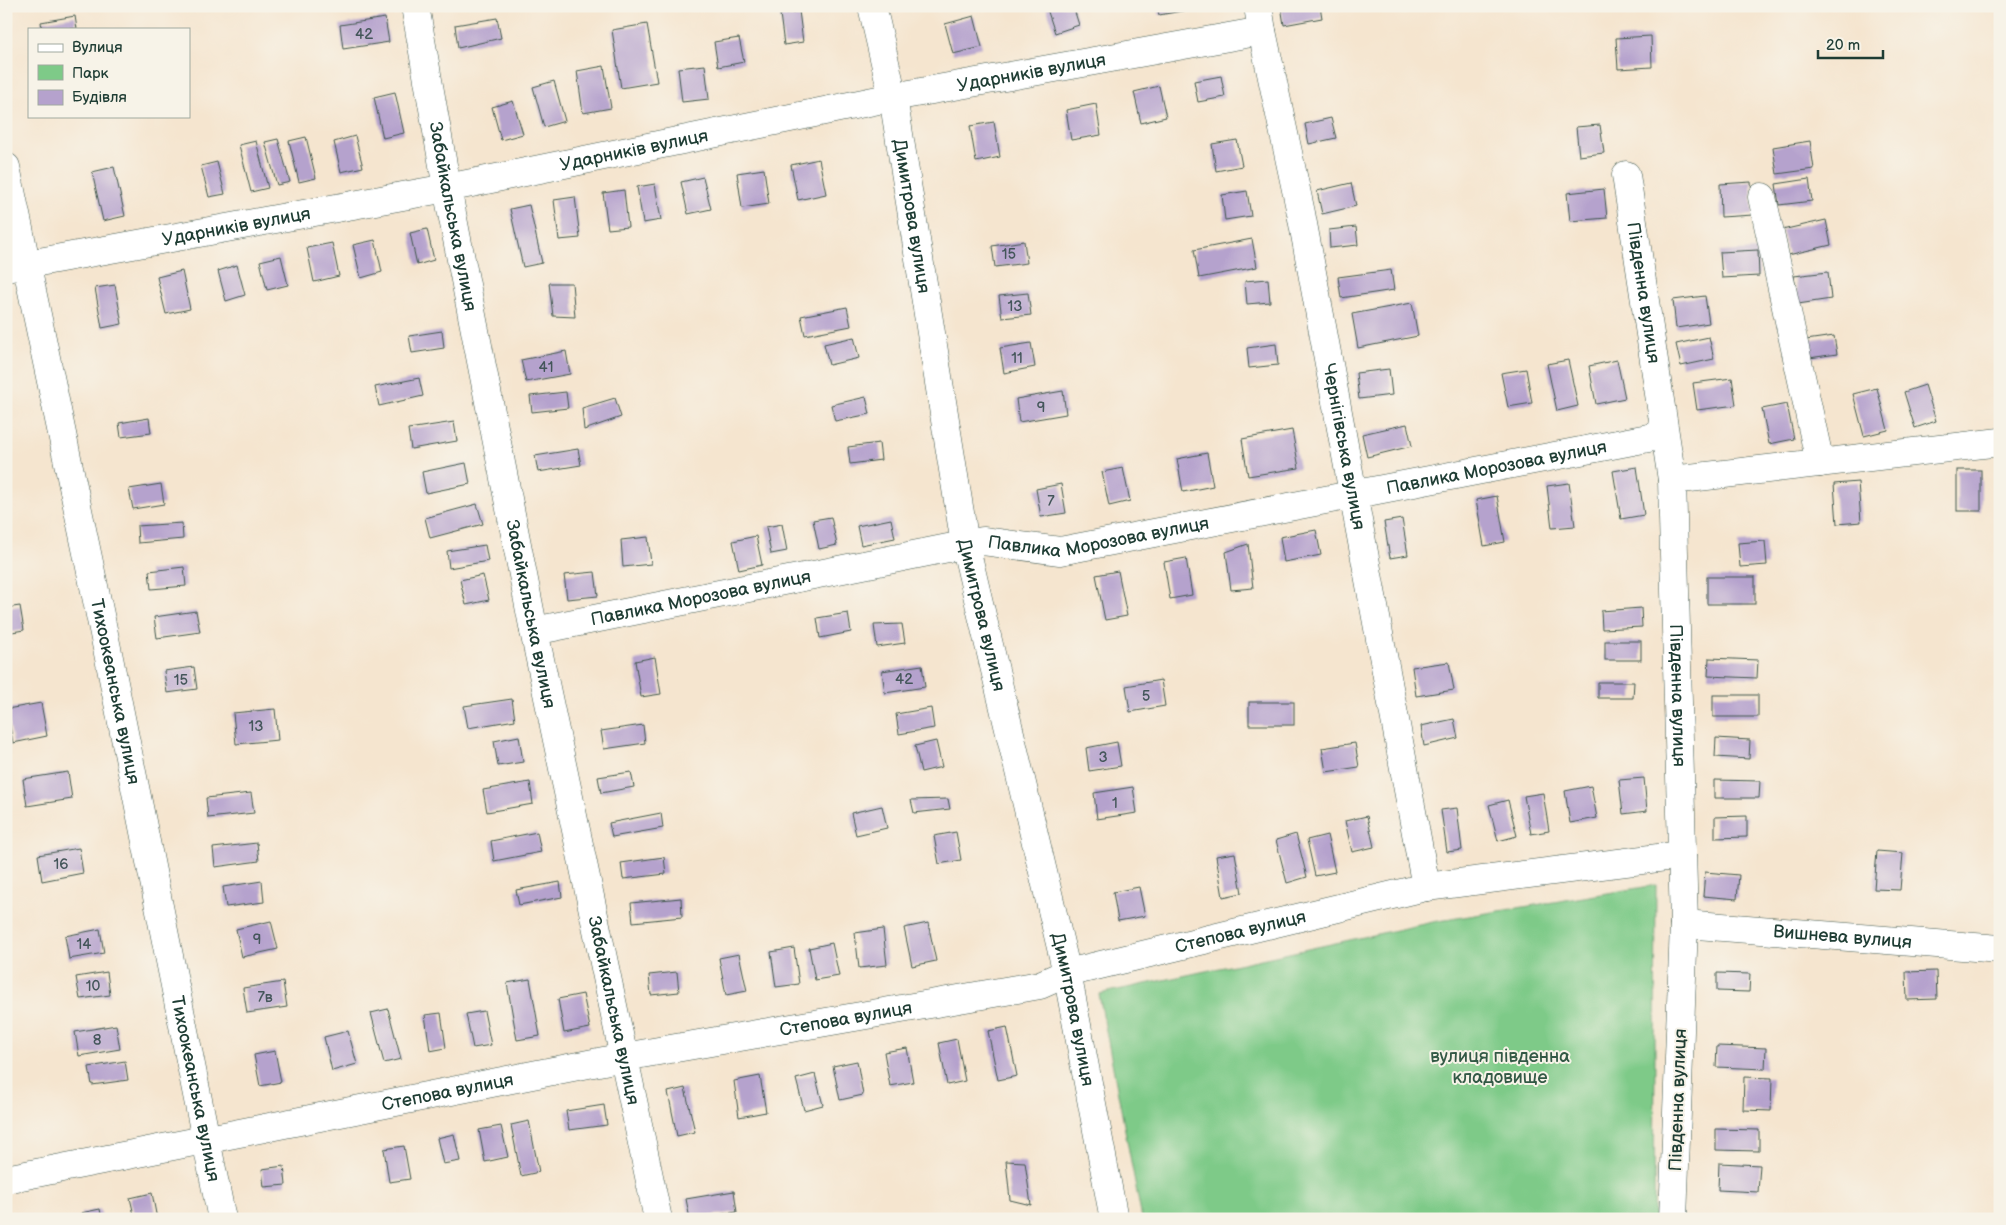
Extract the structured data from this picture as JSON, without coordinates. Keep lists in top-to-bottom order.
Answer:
{
  "streets": {
    "street": [
      "Ударників вулиця",
      "Забайкальська вулиця",
      "Димитрова вулиця",
      "Південна вулиця",
      "Чернігівська вулиця",
      "Павлика Морозова вулиця",
      "Тихоокеанська вулиця",
      "Степова вулиця",
      "Вишнева вулиця"
    ]
  },
  "crossings": [
    ["Ударників вулиця", "Забайкальська вулиця"],
    ["Ударників вулиця", "Димитрова вулиця"],
    ["Ударників вулиця", "Чернігівська вулиця"],
    ["Ударників вулиця", "Тихоокеанська вулиця"],
    ["Забайкальська вулиця", "Павлика Морозова вулиця"],
    ["Забайкальська вулиця", "Степова вулиця"],
    ["Димитрова вулиця", "Павлика Морозова вулиця"],
    ["Димитрова вулиця", "Степова вулиця"],
    ["Південна вулиця", "Павлика Морозова вулиця"],
    ["Південна вулиця", "Степова вулиця"],
    ["Південна вулиця", "Вишнева вулиця"],
    ["Чернігівська вулиця", "Павлика Морозова вулиця"],
    ["Чернігівська вулиця", "Степова вулиця"],
    ["Тихоокеанська вулиця", "Степова вулиця"]
  ],
  "parks": ["вулиця південна кладовище"],
  "house_numbers": [
    "42",
    "15",
    "13",
    "11",
    "41",
    "9",
    "7",
    "42",
    "15",
    "5",
    "13",
    "3",
    "1",
    "16",
    "9",
    "14",
    "10",
    "7в",
    "8"
  ],
  "legend": ["Вулиця", "Парк", "Будівля"],
  "scale_bar": "20 m"
}
